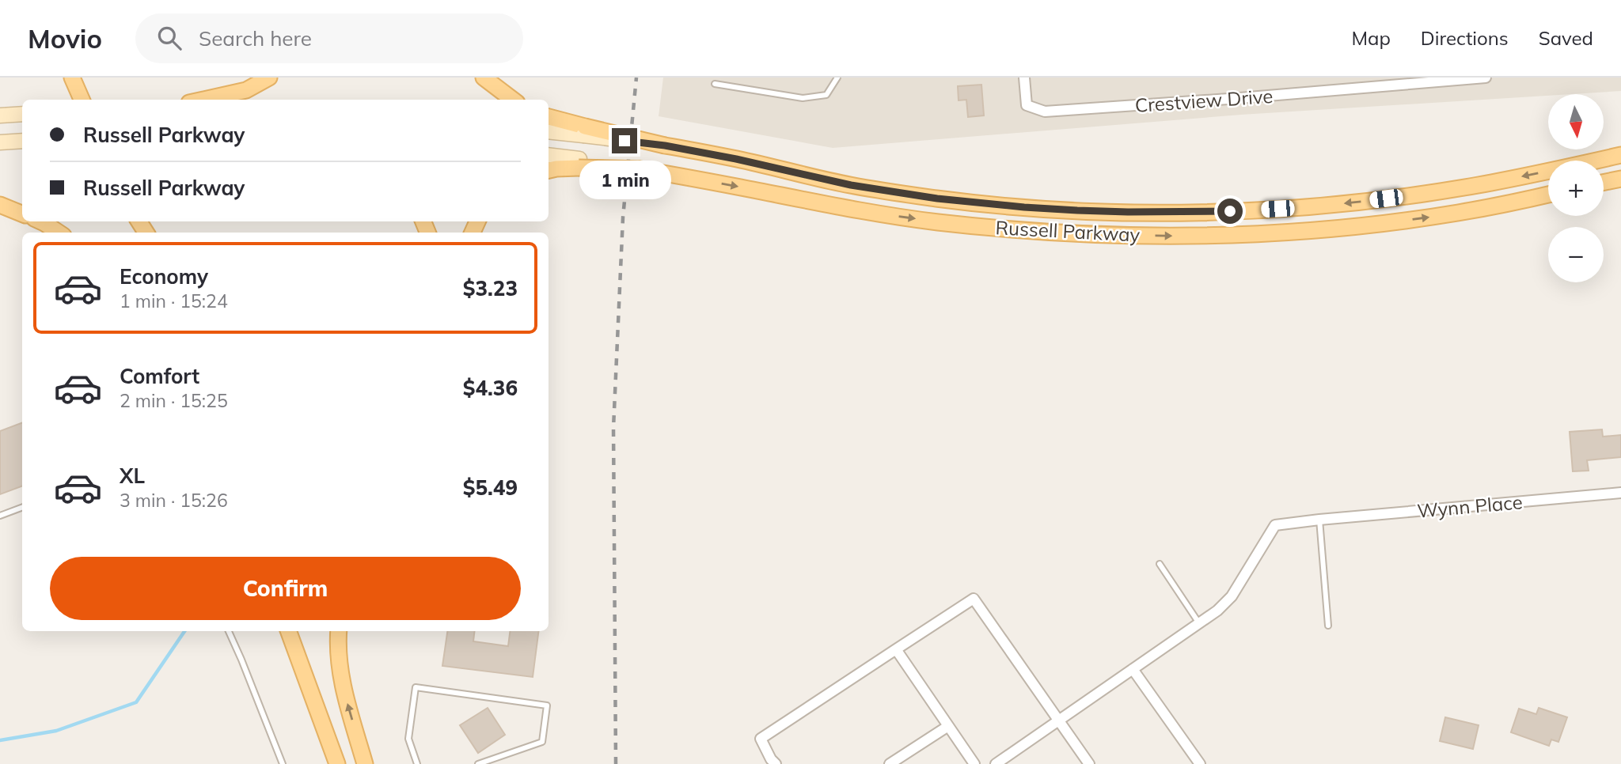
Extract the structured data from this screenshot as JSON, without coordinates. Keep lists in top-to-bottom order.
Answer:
{
  "streets": {
    "main road": ["Russell Parkway"],
    "street": ["Crestview Drive", "Wynn Place"]
  },
  "north": "bottom",
  "page": {
    "header": "Movio",
    "search": "Search here",
    "nav": ["Map", "Directions", "Saved"],
    "map_buttons": ["+", "−"],
    "banner": ["Russell Parkway", "Russell Parkway"],
    "bubble": "1 min",
    "list": [
      {
        "name": "Economy",
        "note": "1 min · 15:24",
        "value": "$3.23"
      },
      {
        "name": "Comfort",
        "note": "2 min · 15:25",
        "value": "$4.36"
      },
      {
        "name": "XL",
        "note": "3 min · 15:26",
        "value": "$5.49"
      }
    ],
    "buttons": "Confirm"
  }
}
